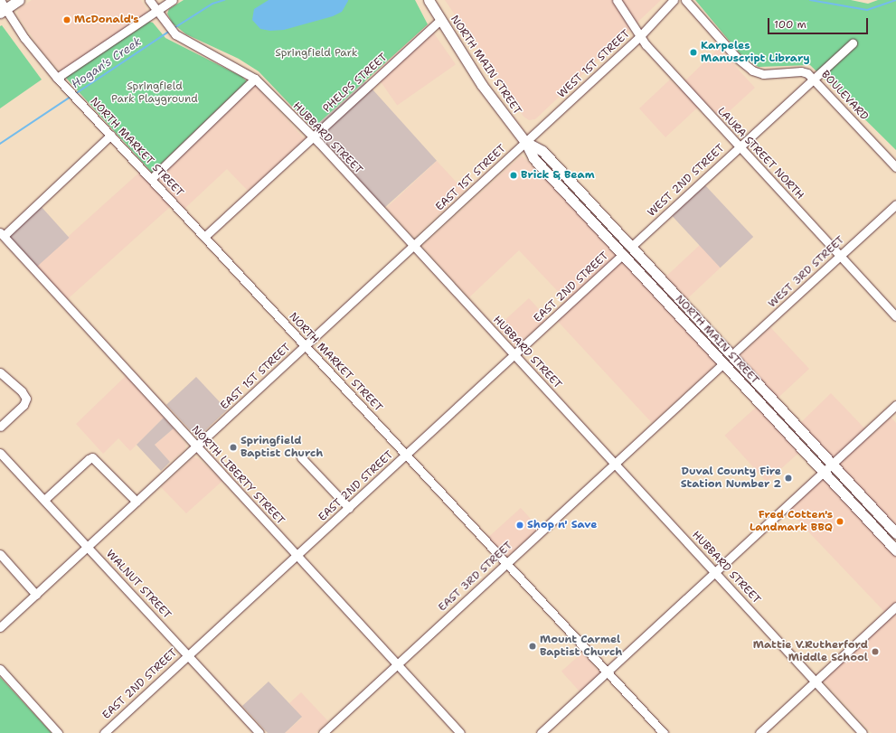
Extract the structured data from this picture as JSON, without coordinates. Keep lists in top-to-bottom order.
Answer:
{
  "streets": {
    "main road": ["NORTH MAIN STREET"],
    "street": [
      "WEST 1ST STREET",
      "PHELPS STREET",
      "BOULEVARD",
      "HUBBARD STREET",
      "NORTH MARKET STREET",
      "LAURA STREET NORTH",
      "EAST 1ST STREET",
      "WEST 2ND STREET",
      "WEST 3RD STREET",
      "EAST 2ND STREET",
      "NORTH LIBERTY STREET",
      "EAST 3RD STREET",
      "WALNUT STREET"
    ]
  },
  "crossings": [
    ["WEST 1ST STREET", "NORTH MAIN STREET"],
    ["WEST 1ST STREET", "LAURA STREET NORTH"],
    ["WEST 1ST STREET", "EAST 1ST STREET"],
    ["NORTH MAIN STREET", "PHELPS STREET"],
    ["NORTH MAIN STREET", "EAST 1ST STREET"],
    ["NORTH MAIN STREET", "WEST 2ND STREET"],
    ["NORTH MAIN STREET", "WEST 3RD STREET"],
    ["NORTH MAIN STREET", "EAST 2ND STREET"],
    ["NORTH MAIN STREET", "EAST 3RD STREET"],
    ["PHELPS STREET", "HUBBARD STREET"],
    ["PHELPS STREET", "NORTH MARKET STREET"],
    ["BOULEVARD", "WEST 2ND STREET"],
    ["HUBBARD STREET", "EAST 1ST STREET"],
    ["HUBBARD STREET", "EAST 2ND STREET"],
    ["HUBBARD STREET", "EAST 3RD STREET"],
    ["NORTH MARKET STREET", "EAST 1ST STREET"],
    ["NORTH MARKET STREET", "EAST 2ND STREET"],
    ["NORTH MARKET STREET", "EAST 3RD STREET"],
    ["LAURA STREET NORTH", "WEST 2ND STREET"],
    ["LAURA STREET NORTH", "WEST 3RD STREET"],
    ["EAST 1ST STREET", "NORTH LIBERTY STREET"],
    ["EAST 1ST STREET", "WALNUT STREET"],
    ["EAST 2ND STREET", "NORTH LIBERTY STREET"],
    ["EAST 2ND STREET", "WALNUT STREET"],
    ["NORTH LIBERTY STREET", "EAST 3RD STREET"]
  ],
  "water": ["Hogan's Creek"],
  "parks": ["Springfield Park", "Springfield Park Playground"],
  "places": [
    "McDonald's",
    "Karpeles Manuscript Library",
    "Brick & Beam",
    "Springfield Baptist Church",
    "Duval County Fire Station Number 2",
    "Fred Cotten's Landmark BBQ",
    "Shop n' Save",
    "Mount Carmel Baptist Church",
    "Mattie V.Rutherford Middle School"
  ],
  "scale_bar": "100 m"
}
